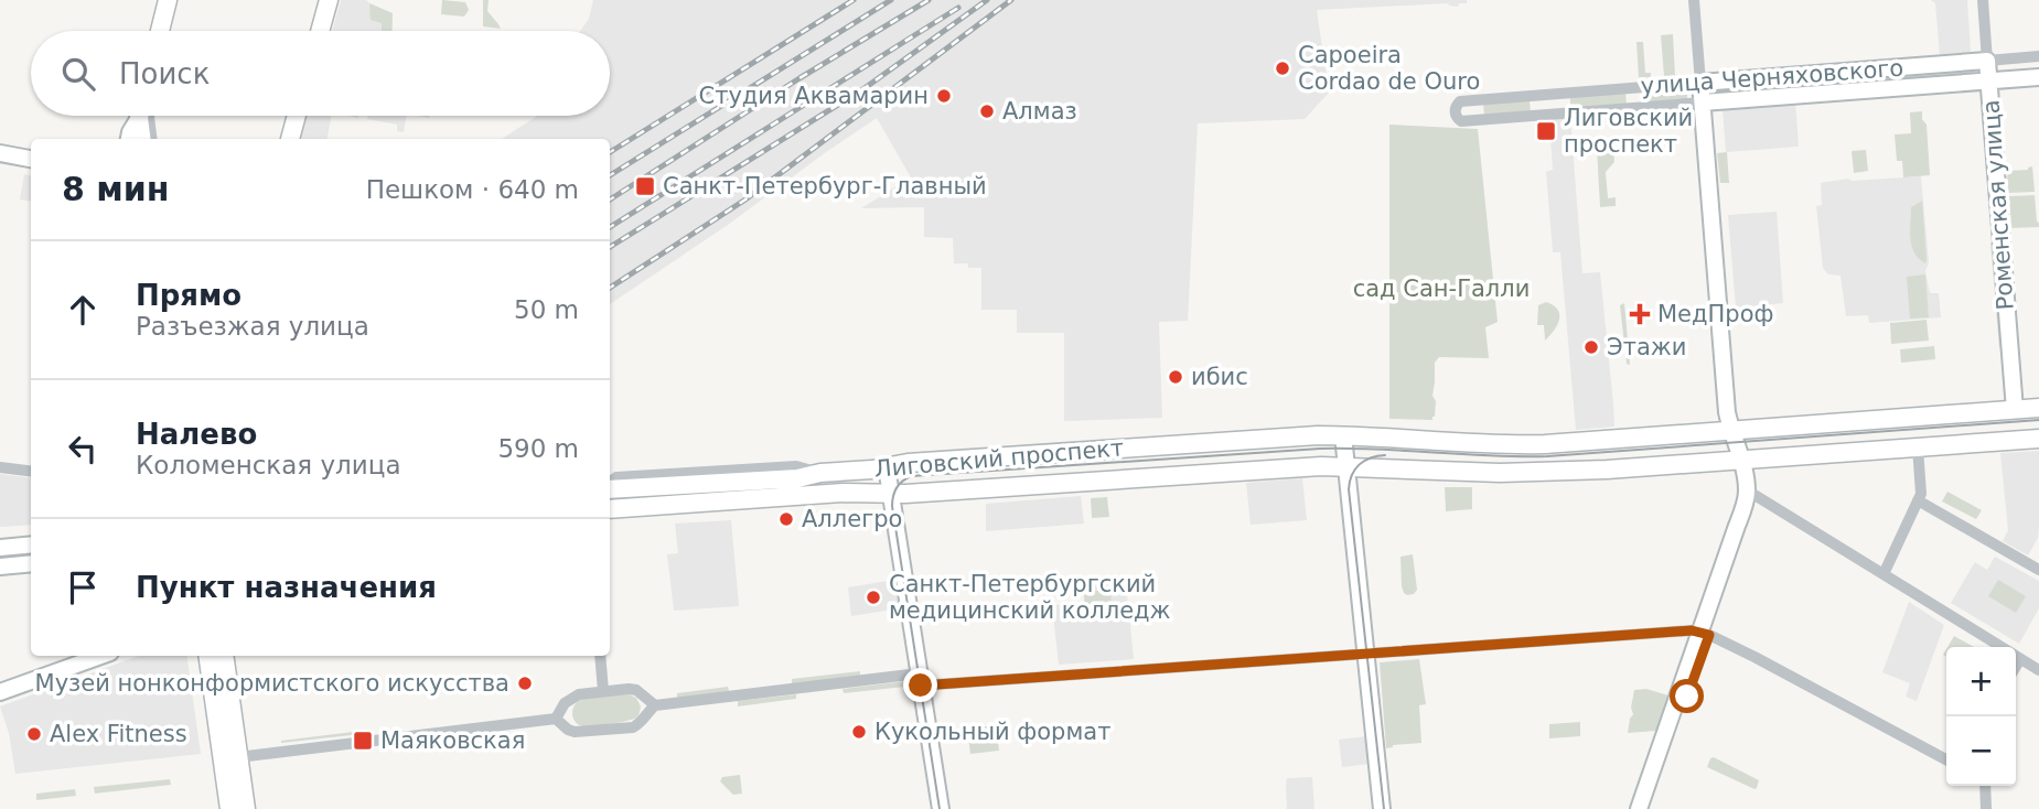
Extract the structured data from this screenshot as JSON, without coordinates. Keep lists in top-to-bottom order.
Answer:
{
  "streets": {
    "main road": ["Лиговский проспект"],
    "street": ["улица Черняховского", "Роменская улица"]
  },
  "crossings": [
    ["улица Черняховского", "Роменская улица"],
    ["Роменская улица", "Лиговский проспект"]
  ],
  "parks": ["сад Сан-Галли"],
  "places": {
    "other": [
      "Capoeira Cordao de Ouro",
      "Студия Аквамарин",
      "Алмаз",
      "Этажи",
      "ибис",
      "Аллегро",
      "Санкт-Петербургский медицинский колледж",
      "Музей нонконформистского искусства",
      "Кукольный формат",
      "Alex Fitness"
    ],
    "transit": ["Лиговский проспект", "Санкт-Петербург-Главный", "Маяковская"],
    "health": ["МедПроф"]
  },
  "page": {
    "search": "Поиск",
    "heading": ["8 мин", "Пешком · 640 m"],
    "list": [
      ["Прямо", "Разъезжая улица", "50 m"],
      ["Налево", "Коломенская улица", "590 m"],
      "Пункт назначения"
    ],
    "map_buttons": ["+", "−"]
  }
}
